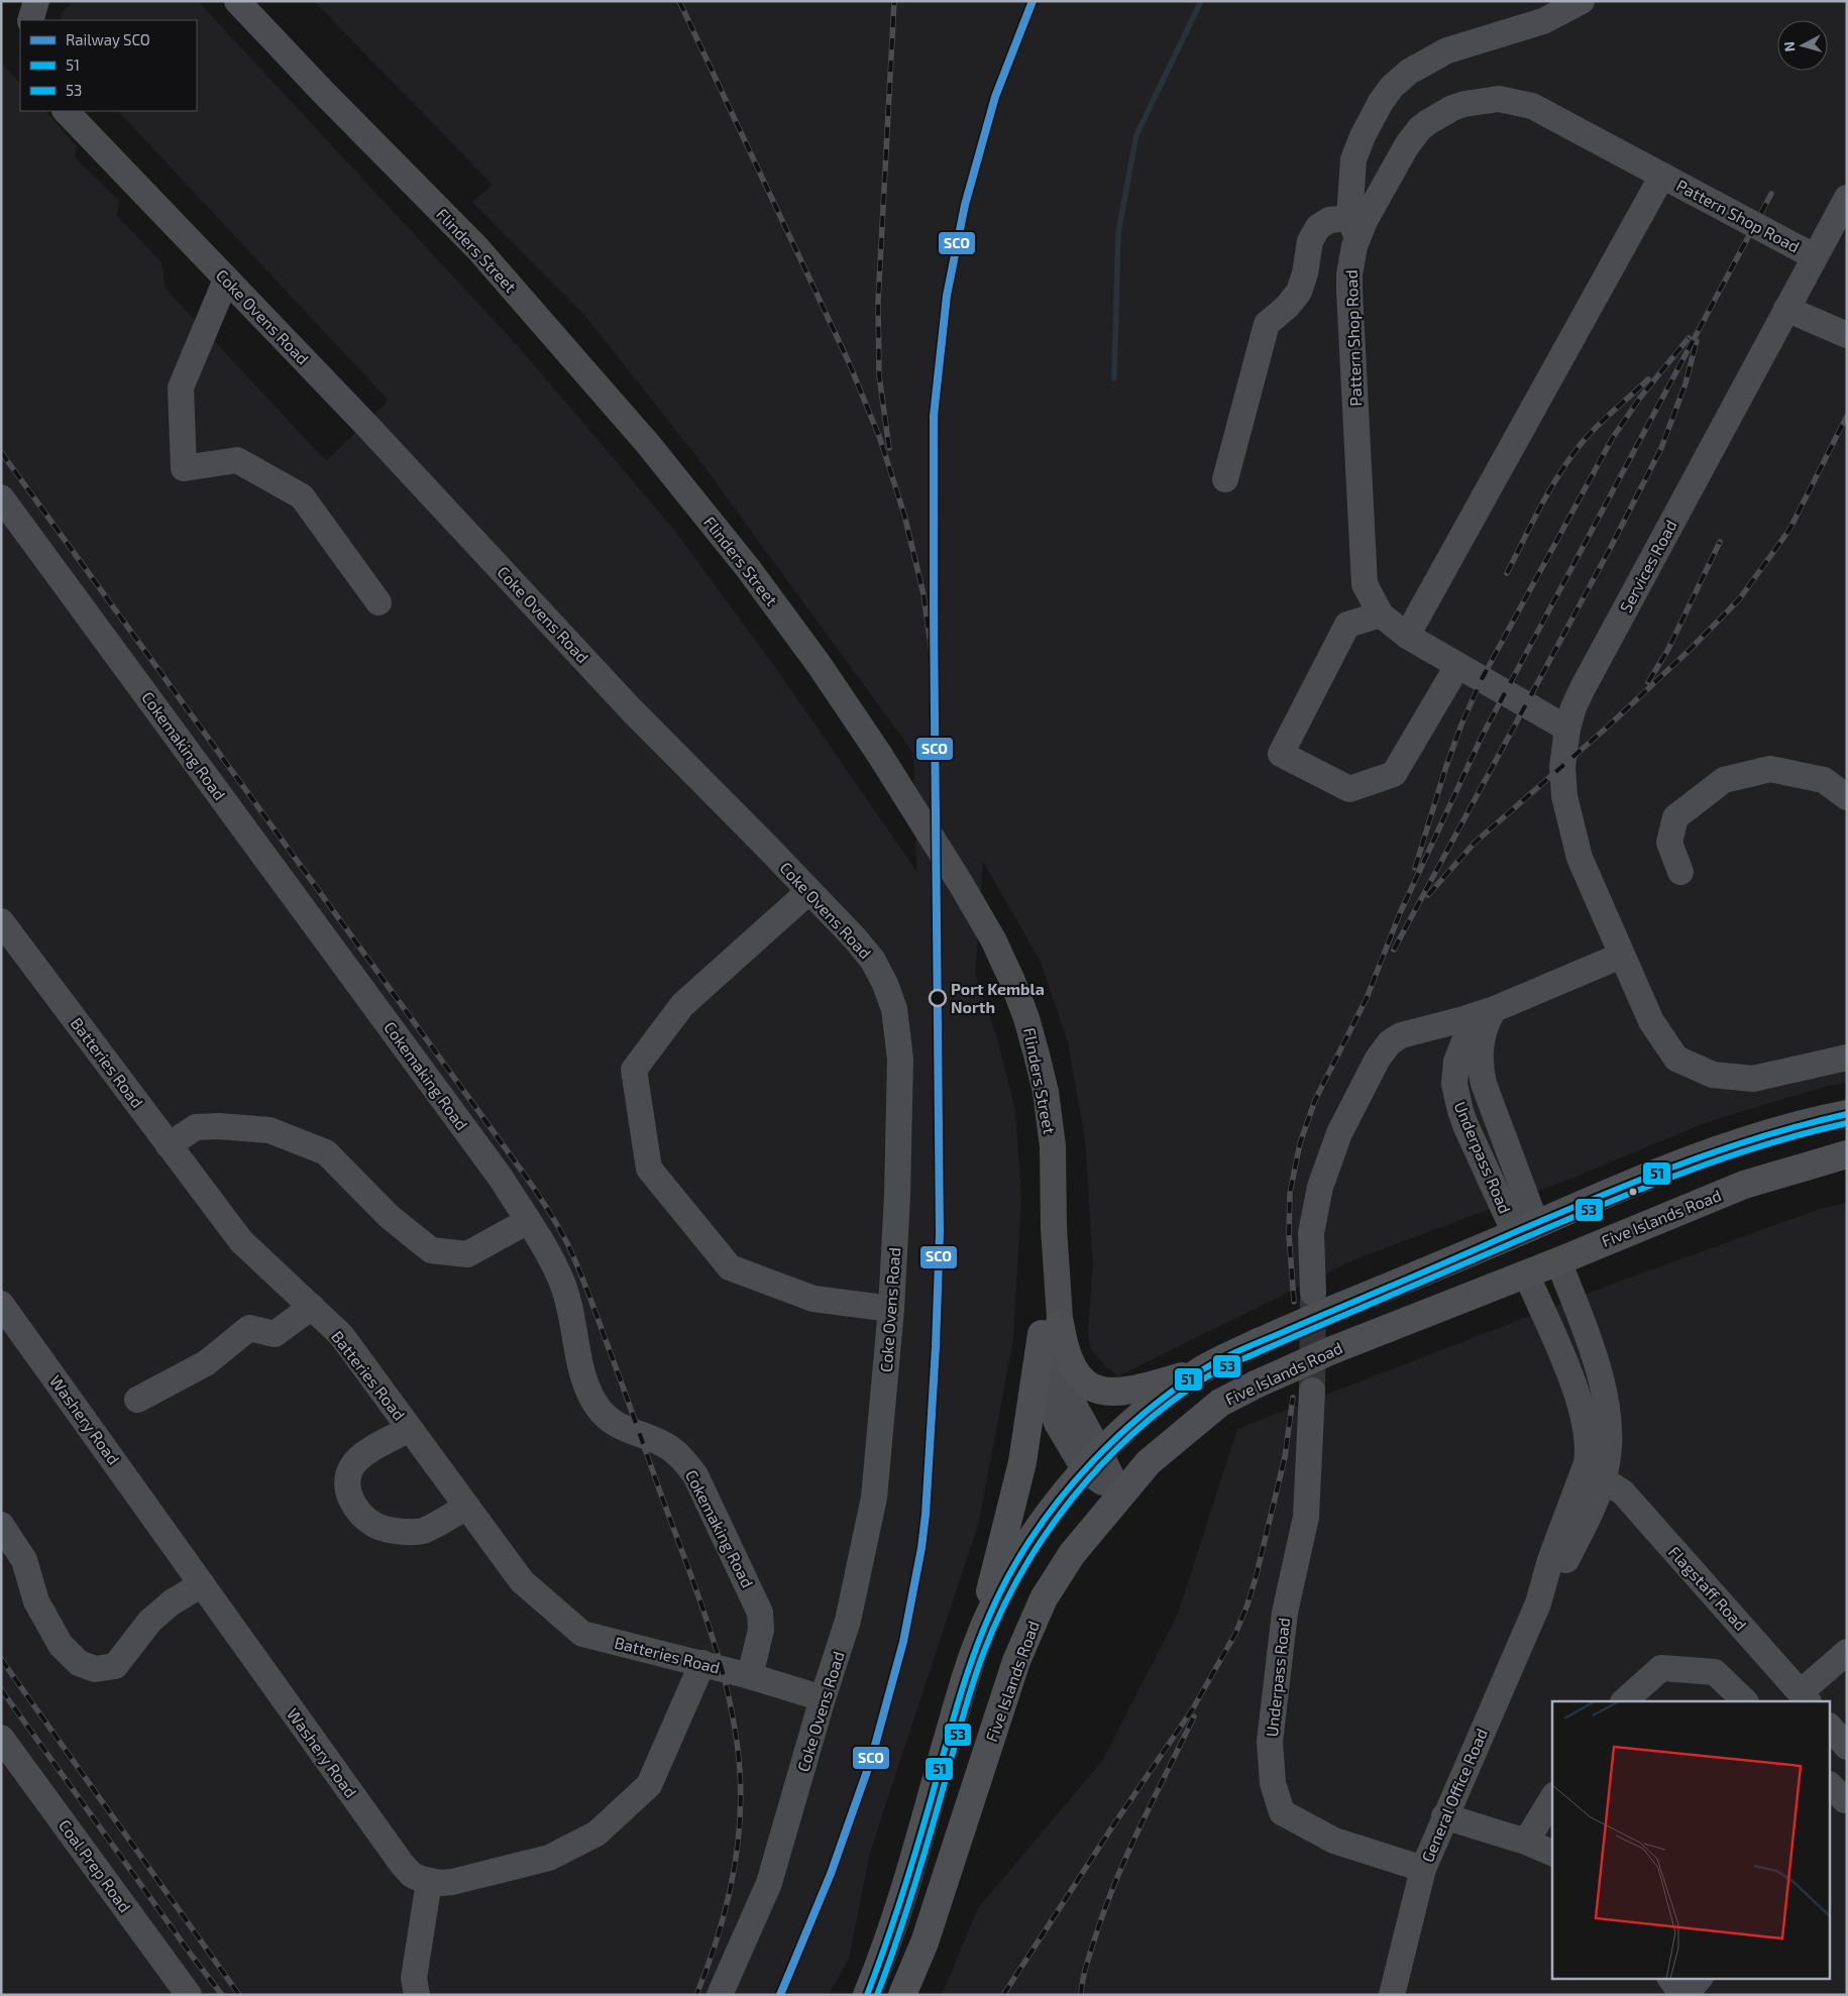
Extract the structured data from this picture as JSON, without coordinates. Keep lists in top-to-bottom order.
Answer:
{
  "streets": {
    "main road": ["Five Islands Road"],
    "street": [
      "Pattern Shop Road",
      "Flinders Street",
      "Coke Ovens Road",
      "Services Road",
      "Cokemaking Road",
      "Batteries Road",
      "Underpass Road",
      "Washery Road",
      "Flagstaff Road",
      "General Office Road",
      "Coal Prep Road"
    ]
  },
  "crossings": [
    ["Pattern Shop Road", "Services Road"],
    ["Flinders Street", "Five Islands Road"],
    ["Coke Ovens Road", "Batteries Road"],
    ["Services Road", "Underpass Road"],
    ["Cokemaking Road", "Batteries Road"],
    ["Underpass Road", "General Office Road"],
    ["Flagstaff Road", "General Office Road"]
  ],
  "places": ["Port Kembla North"],
  "lines": ["rail line SCO", "transit line 51", "transit line 53"],
  "legend": ["Railway SCO", "51", "53"],
  "north": "left"
}
